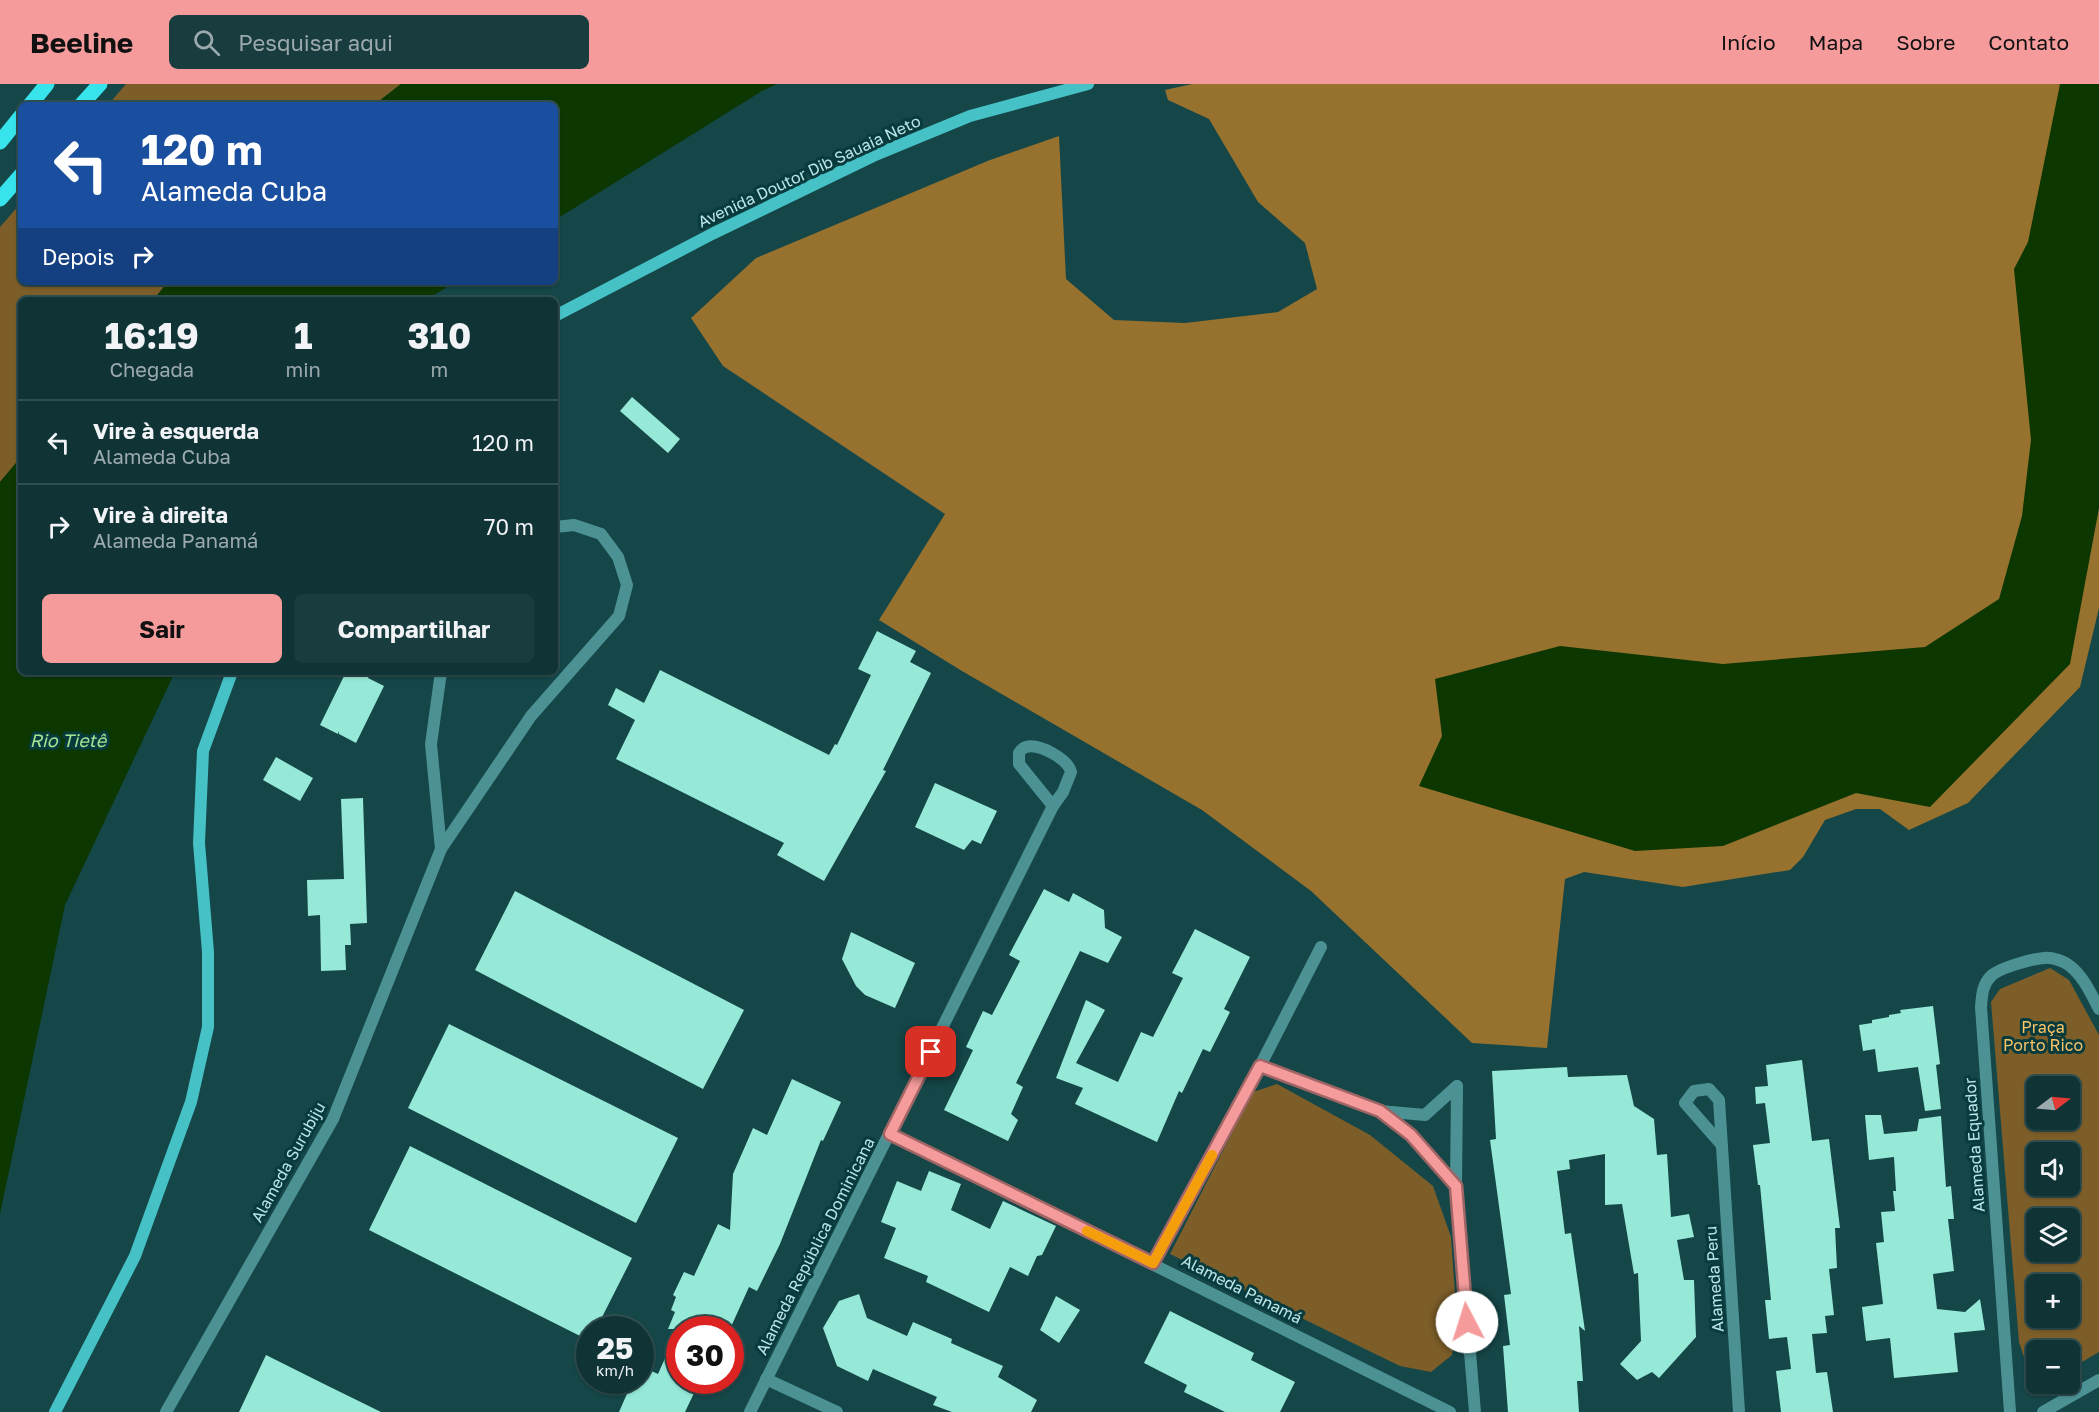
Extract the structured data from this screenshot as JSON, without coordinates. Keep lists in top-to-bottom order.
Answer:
{
  "streets": {
    "main road": ["Avenida Doutor Dib Sauaia Neto"],
    "street": [
      "Alameda Equador",
      "Alameda Surubiju",
      "Alameda República Dominicana",
      "Alameda Peru",
      "Alameda Panamá"
    ]
  },
  "crossings": [
    ["Alameda República Dominicana", "Alameda Panamá"]
  ],
  "water": ["Rio Tietê"],
  "parks": ["Praça Porto Rico"],
  "north": "right",
  "page": {
    "header": "Beeline",
    "search": "Pesquisar aqui",
    "nav": [
      "Início",
      "Mapa",
      "Sobre",
      "Contato"
    ],
    "turn": ["120 m", "Alameda Cuba"],
    "then": "Depois",
    "eta": [
      "16:19",
      "Chegada",
      "1",
      "min",
      "310",
      "m"
    ],
    "list": [
      {
        "name": "Vire à esquerda",
        "note": "Alameda Cuba",
        "value": "120 m"
      },
      {
        "name": "Vire à direita",
        "note": "Alameda Panamá",
        "value": "70 m"
      }
    ],
    "buttons": ["Sair", "Compartilhar"],
    "map_buttons": ["+", "−"],
    "speed": "25 km/h",
    "limit": "30"
  }
}
